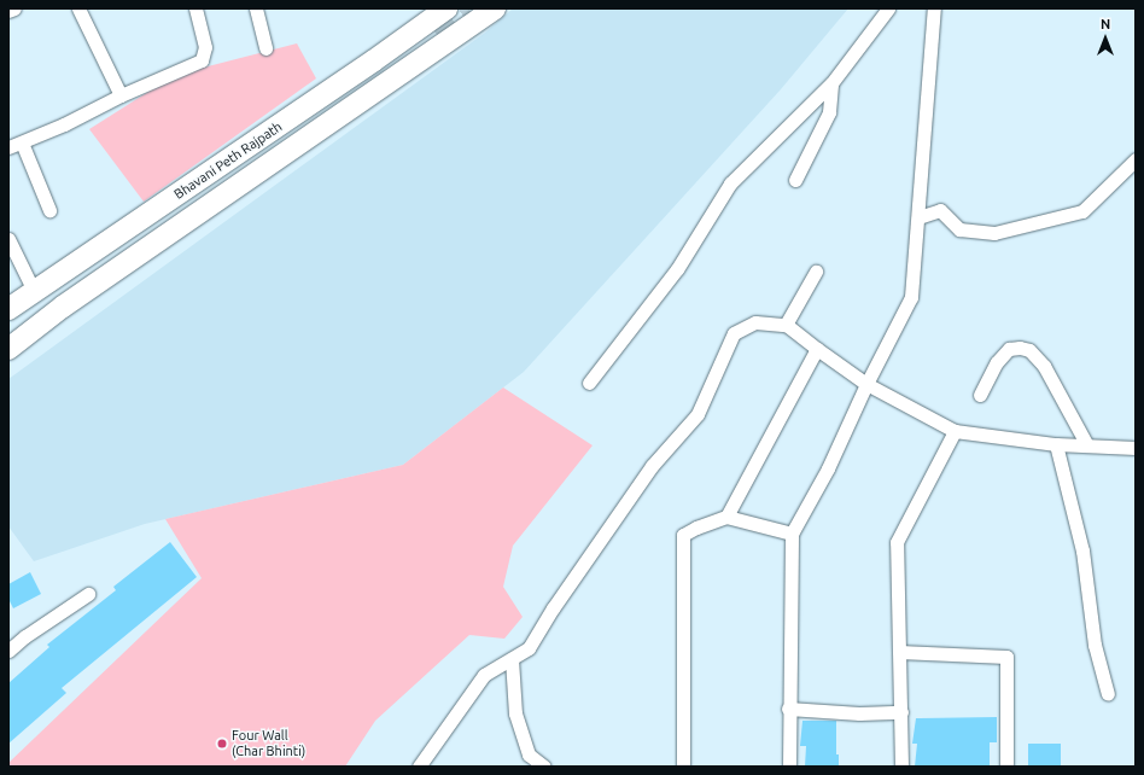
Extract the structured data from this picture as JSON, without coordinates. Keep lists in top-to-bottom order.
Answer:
{
  "streets": {
    "main road": ["Bhavani Peth Rajpath"]
  },
  "places": ["Four Wall (Char Bhinti)"],
  "north": "top"
}
